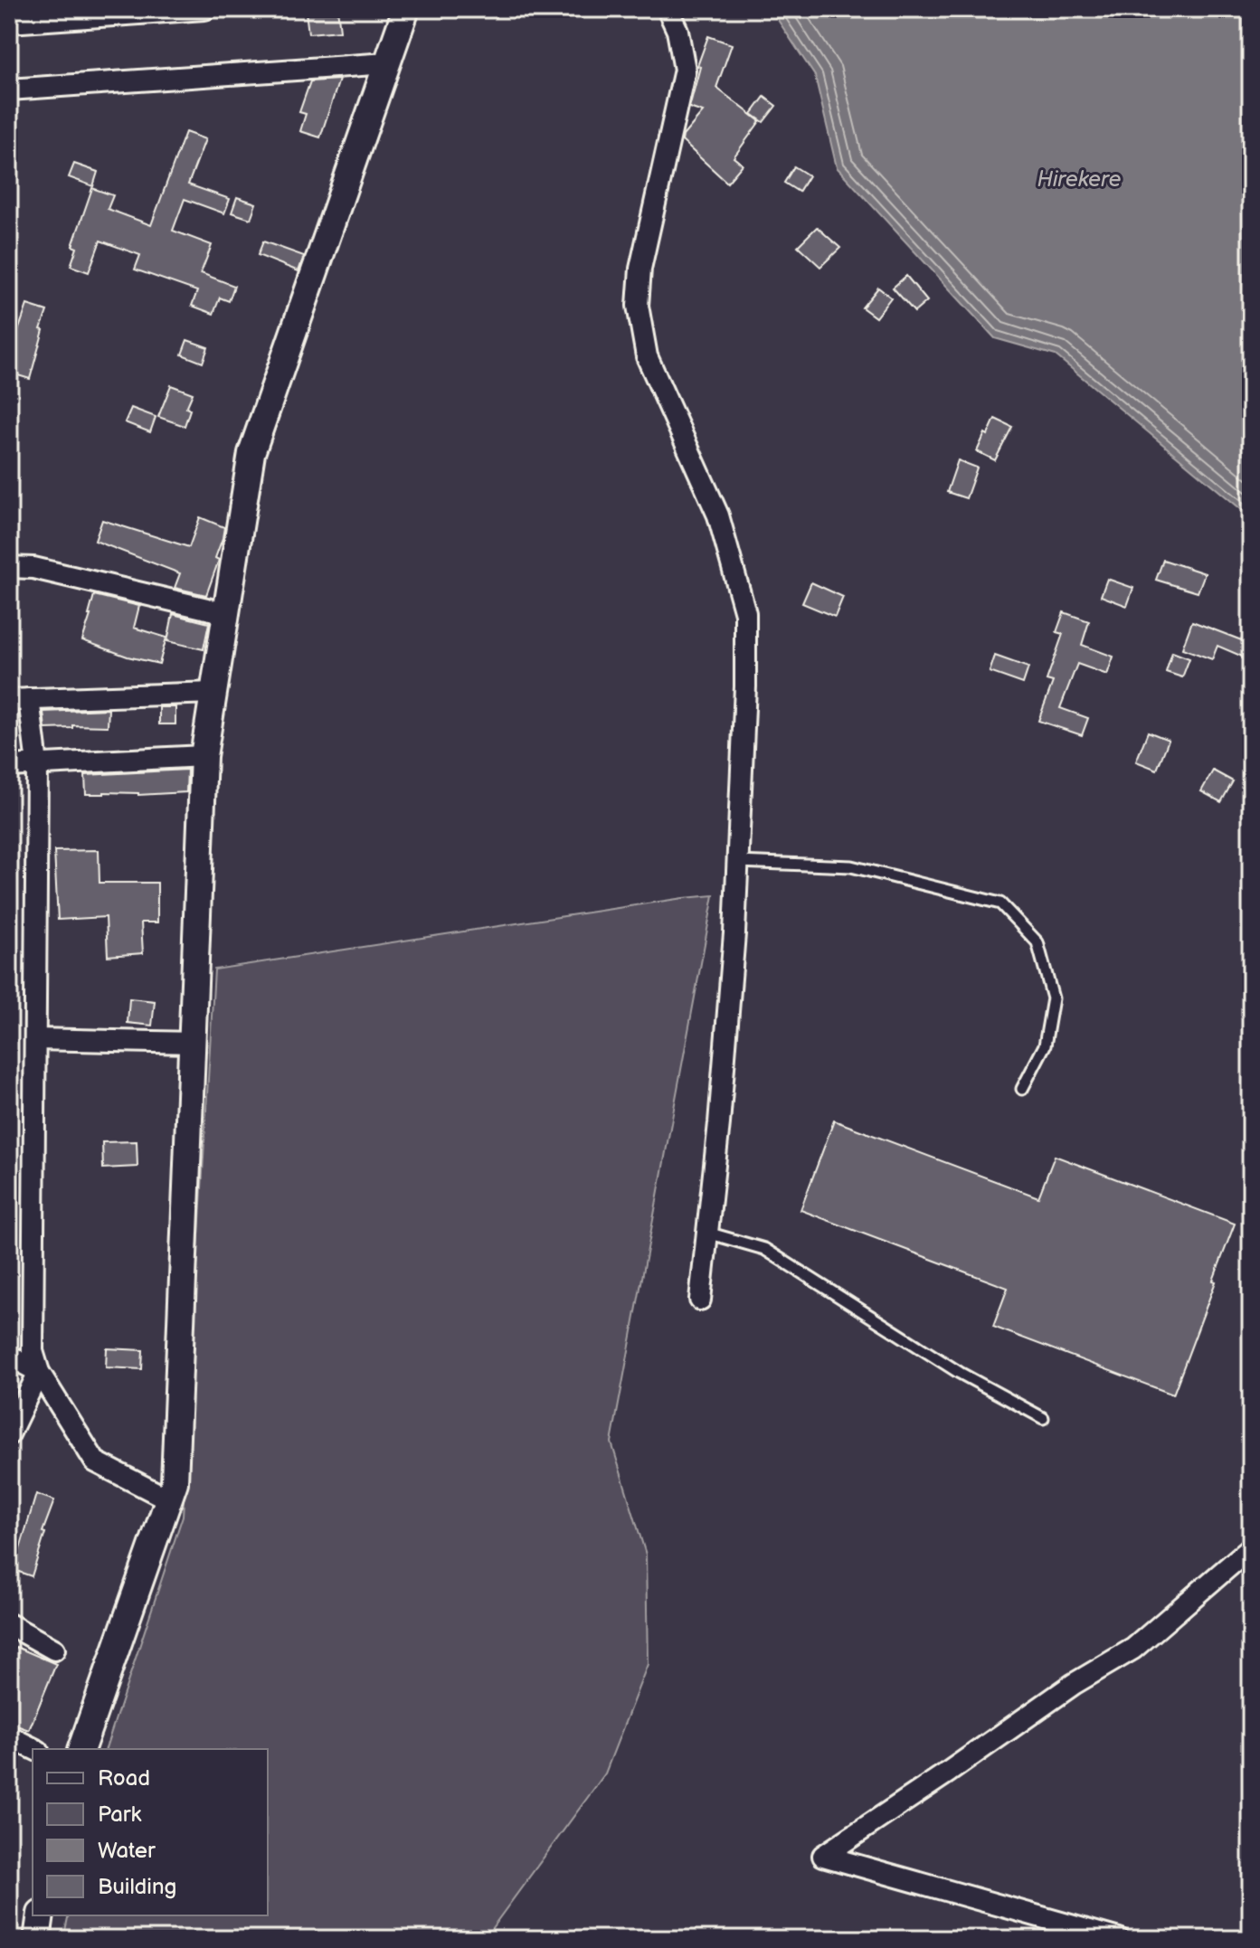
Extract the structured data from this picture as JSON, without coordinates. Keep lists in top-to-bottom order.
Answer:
{
  "water": ["Hirekere"],
  "legend": [
    "Road",
    "Park",
    "Water",
    "Building"
  ]
}
